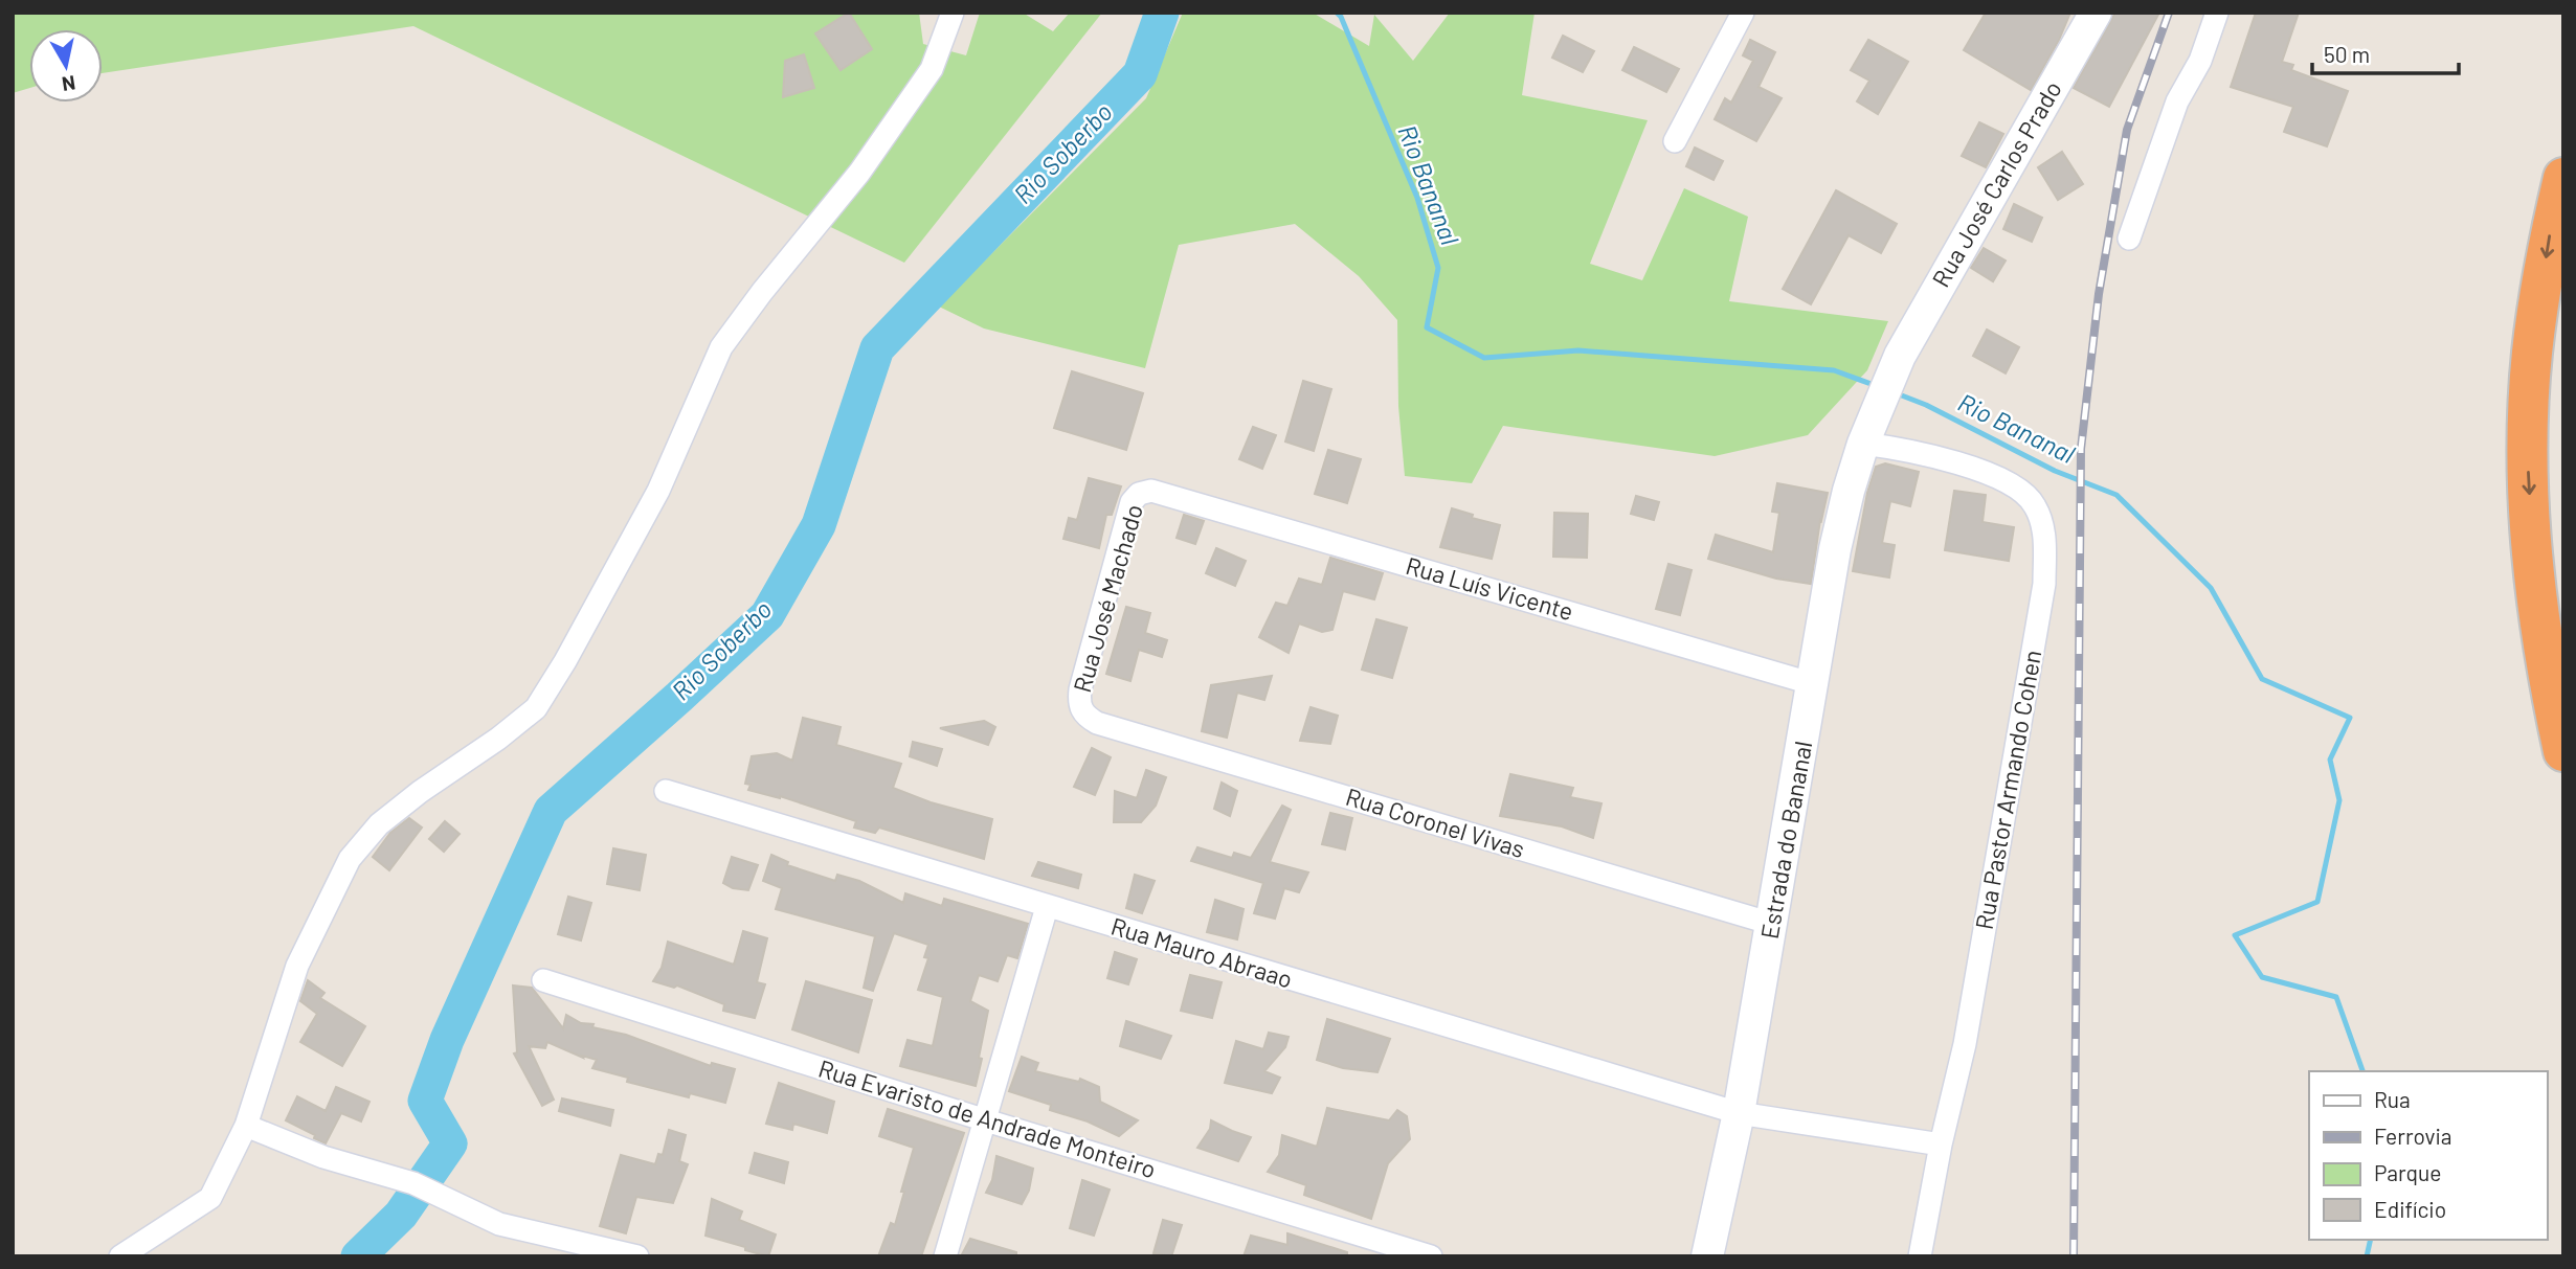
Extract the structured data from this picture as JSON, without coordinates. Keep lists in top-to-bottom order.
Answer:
{
  "streets": {
    "main road": ["Rua José Carlos Prado", "Estrada do Bananal"],
    "street": [
      "Rua Luís Vicente",
      "Rua José Machado",
      "Rua Pastor Armando Cohen",
      "Rua Coronel Vivas",
      "Rua Mauro Abraao",
      "Rua Evaristo de Andrade Monteiro"
    ]
  },
  "crossings": [
    ["Rua José Carlos Prado", "Rua Pastor Armando Cohen"],
    ["Rua José Carlos Prado", "Estrada do Bananal"],
    ["Rua Luís Vicente", "Rua José Machado"],
    ["Rua Luís Vicente", "Estrada do Bananal"],
    ["Rua José Machado", "Rua Coronel Vivas"],
    ["Rua Pastor Armando Cohen", "Estrada do Bananal"],
    ["Rua Pastor Armando Cohen", "Rua Mauro Abraao"],
    ["Rua Coronel Vivas", "Estrada do Bananal"],
    ["Estrada do Bananal", "Rua Mauro Abraao"]
  ],
  "water": ["Rio Soberbo", "Rio Bananal"],
  "legend": [
    "Rua",
    "Ferrovia",
    "Parque",
    "Edifício"
  ],
  "scale_bar": "50 m",
  "north": "bottom"
}
